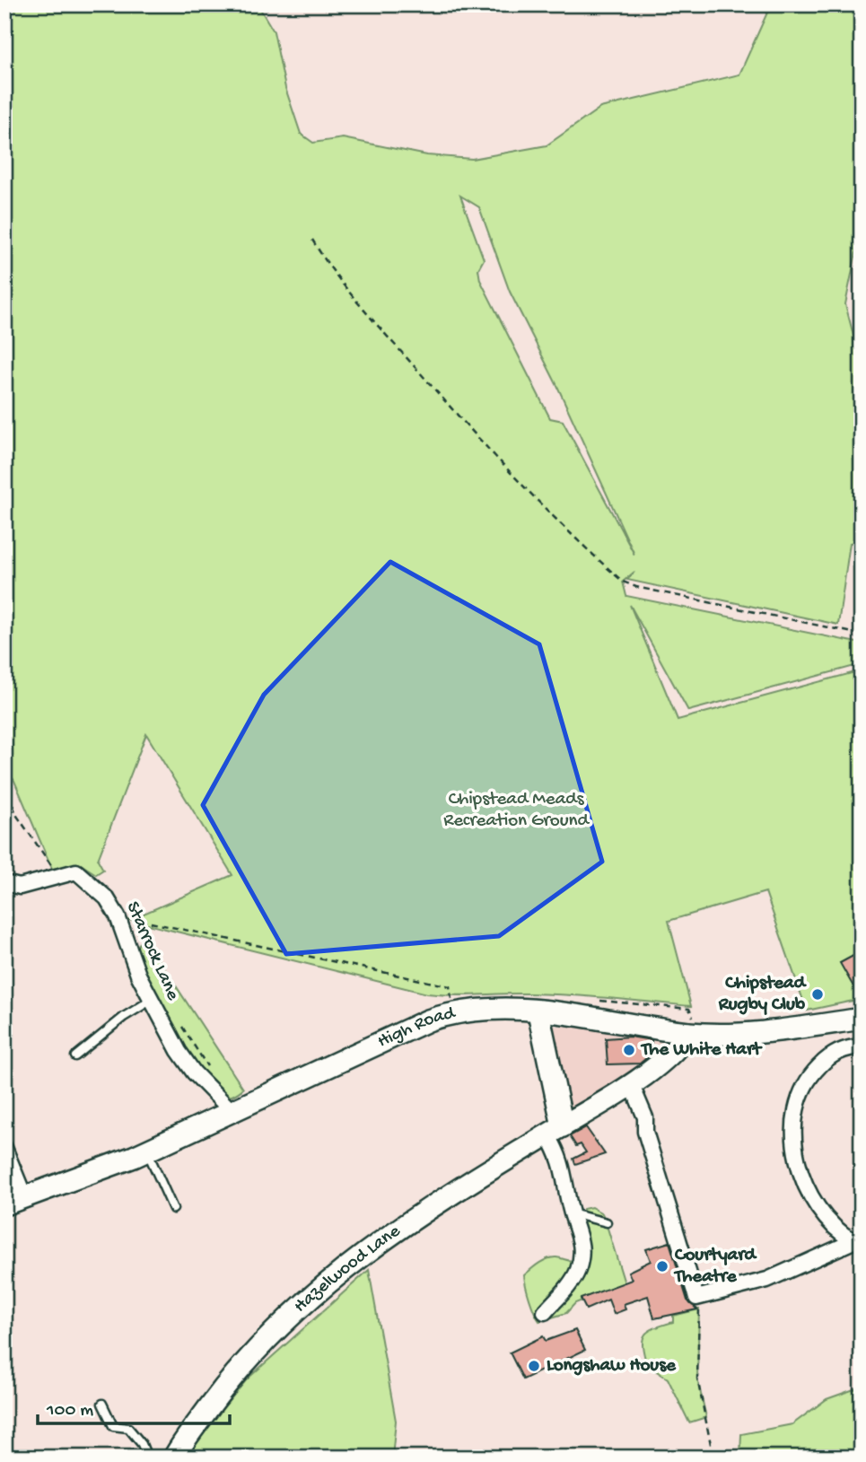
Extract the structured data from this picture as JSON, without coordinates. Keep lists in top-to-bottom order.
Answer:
{
  "streets": {
    "street": ["Starrock Lane", "High Road", "Hazelwood Lane"]
  },
  "crossings": [
    ["Starrock Lane", "High Road"],
    ["High Road", "Hazelwood Lane"]
  ],
  "parks": ["Chipstead Meads Recreation Ground"],
  "places": [
    "Chipstead Rugby Club",
    "The White Hart",
    "Courtyard Theatre",
    "Longshaw House"
  ],
  "scale_bar": "100 m"
}
